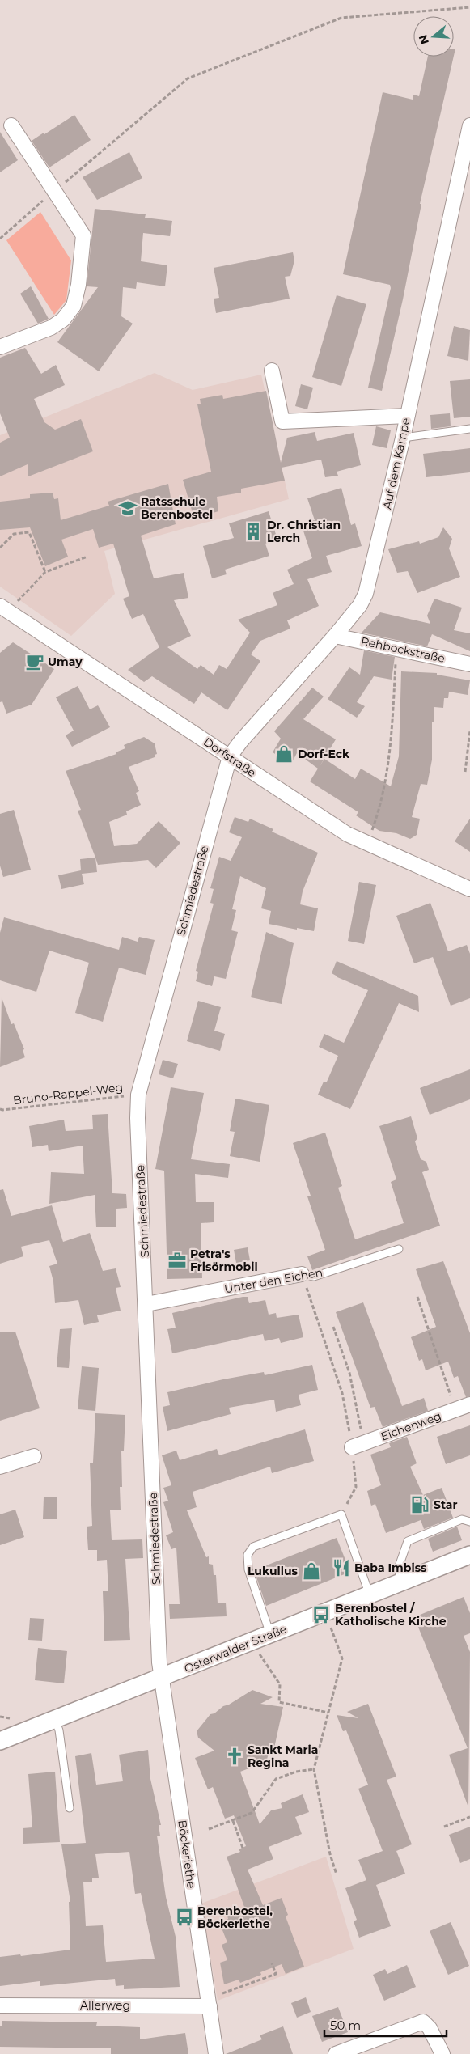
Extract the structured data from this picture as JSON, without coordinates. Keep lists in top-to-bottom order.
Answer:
{
  "streets": {
    "street": [
      "Auf dem Kampe",
      "Rehbockstraße",
      "Dorfstraße",
      "Schmiedestraße",
      "Unter den Eichen",
      "Eichenweg",
      "Osterwalder Straße",
      "Böckeriethe",
      "Allerweg"
    ],
    "path": ["Bruno-Rappel-Weg"]
  },
  "crossings": [
    ["Auf dem Kampe", "Rehbockstraße"],
    ["Auf dem Kampe", "Dorfstraße"],
    ["Auf dem Kampe", "Schmiedestraße"],
    ["Dorfstraße", "Schmiedestraße"],
    ["Schmiedestraße", "Bruno-Rappel-Weg"],
    ["Schmiedestraße", "Unter den Eichen"],
    ["Schmiedestraße", "Osterwalder Straße"],
    ["Schmiedestraße", "Böckeriethe"],
    ["Osterwalder Straße", "Böckeriethe"],
    ["Böckeriethe", "Allerweg"]
  ],
  "places": {
    "school or university": ["Ratsschule Berenbostel"],
    "building": ["Dr. Christian Lerch"],
    "cafe": ["Umay"],
    "shop": ["Dorf-Eck", "Lukullus"],
    "office": ["Petra's Frisörmobil"],
    "fuel station": ["Star"],
    "restaurant": ["Baba Imbiss"],
    "bus stop": ["Berenbostel / Katholische Kirche", "Berenbostel, Böckeriethe"],
    "church": ["Sankt Maria Regina"]
  },
  "scale_bar": "50 m",
  "north": "left"
}
